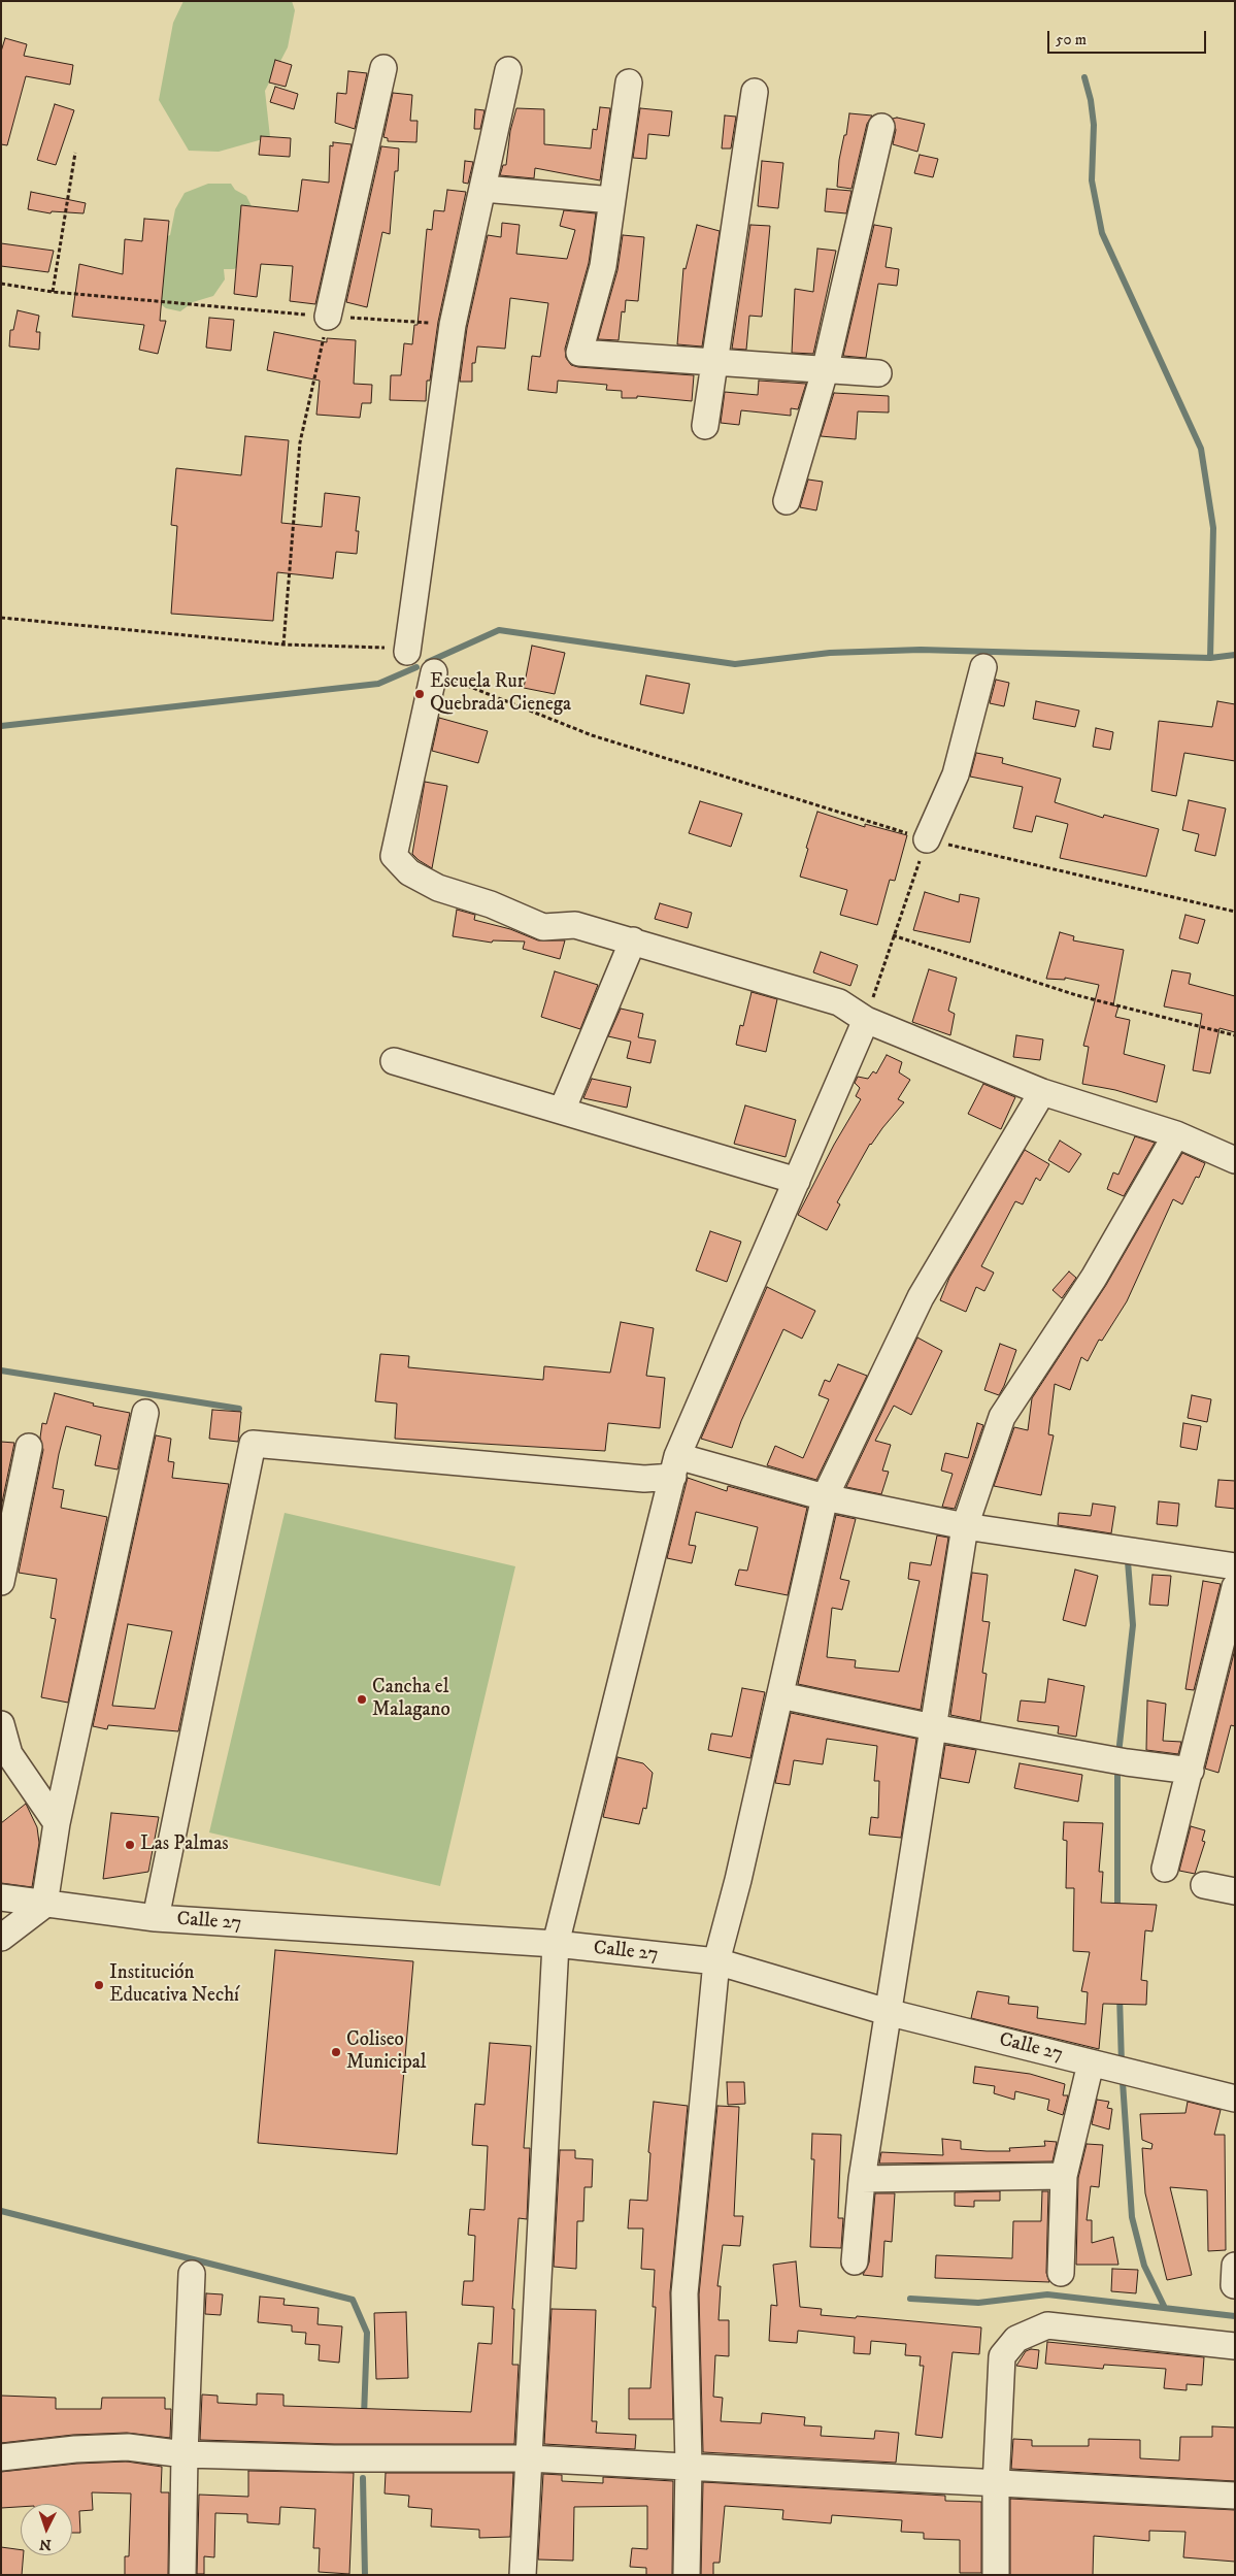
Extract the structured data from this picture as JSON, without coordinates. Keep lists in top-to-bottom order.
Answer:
{
  "streets": {
    "street": ["Calle 27"]
  },
  "places": [
    "Escuela Rur Quebrada Cienega",
    "Cancha el Malagano",
    "Las Palmas",
    "Institución Educativa Nechí",
    "Coliseo Municipal"
  ],
  "scale_bar": "50 m",
  "north": "bottom"
}
